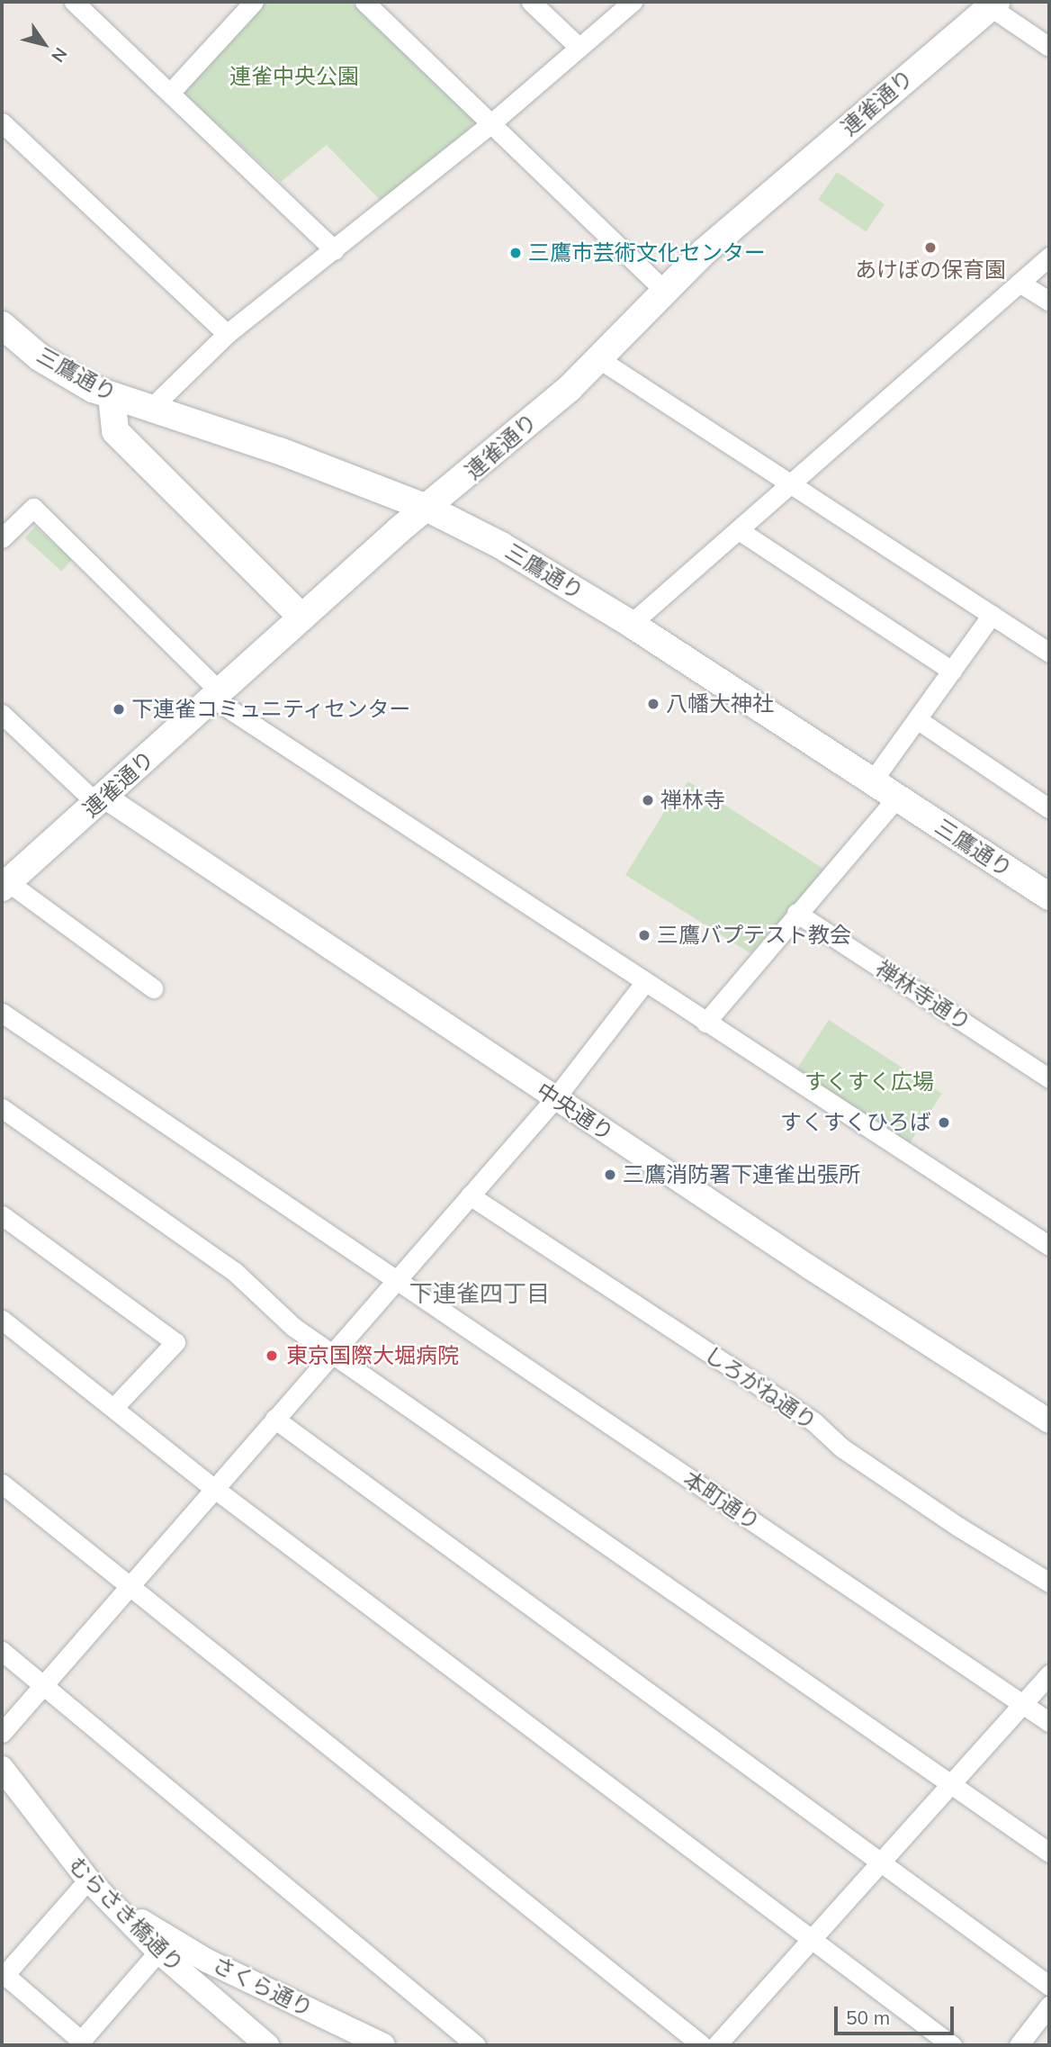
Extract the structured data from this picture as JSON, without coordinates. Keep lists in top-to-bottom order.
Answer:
{
  "streets": {
    "main road": ["連雀通り", "三鷹通り"],
    "street": [
      "禅林寺通り",
      "中央通り",
      "しろがね通り",
      "本町通り",
      "むらさき橋通り",
      "さくら通り"
    ]
  },
  "crossings": [
    ["連雀通り", "三鷹通り"],
    ["連雀通り", "中央通り"],
    ["むらさき橋通り", "さくら通り"]
  ],
  "districts": ["下連雀四丁目"],
  "parks": ["連雀中央公園", "すくすく広場"],
  "places": [
    "あけぼの保育園",
    "三鷹市芸術文化センター",
    "八幡大神社",
    "下連雀コミュニティセンター",
    "禅林寺",
    "三鷹バプテスト教会",
    "すくすくひろば",
    "三鷹消防署下連雀出張所",
    "東京国際大堀病院"
  ],
  "scale_bar": "50 m",
  "north": "bottom right"
}
